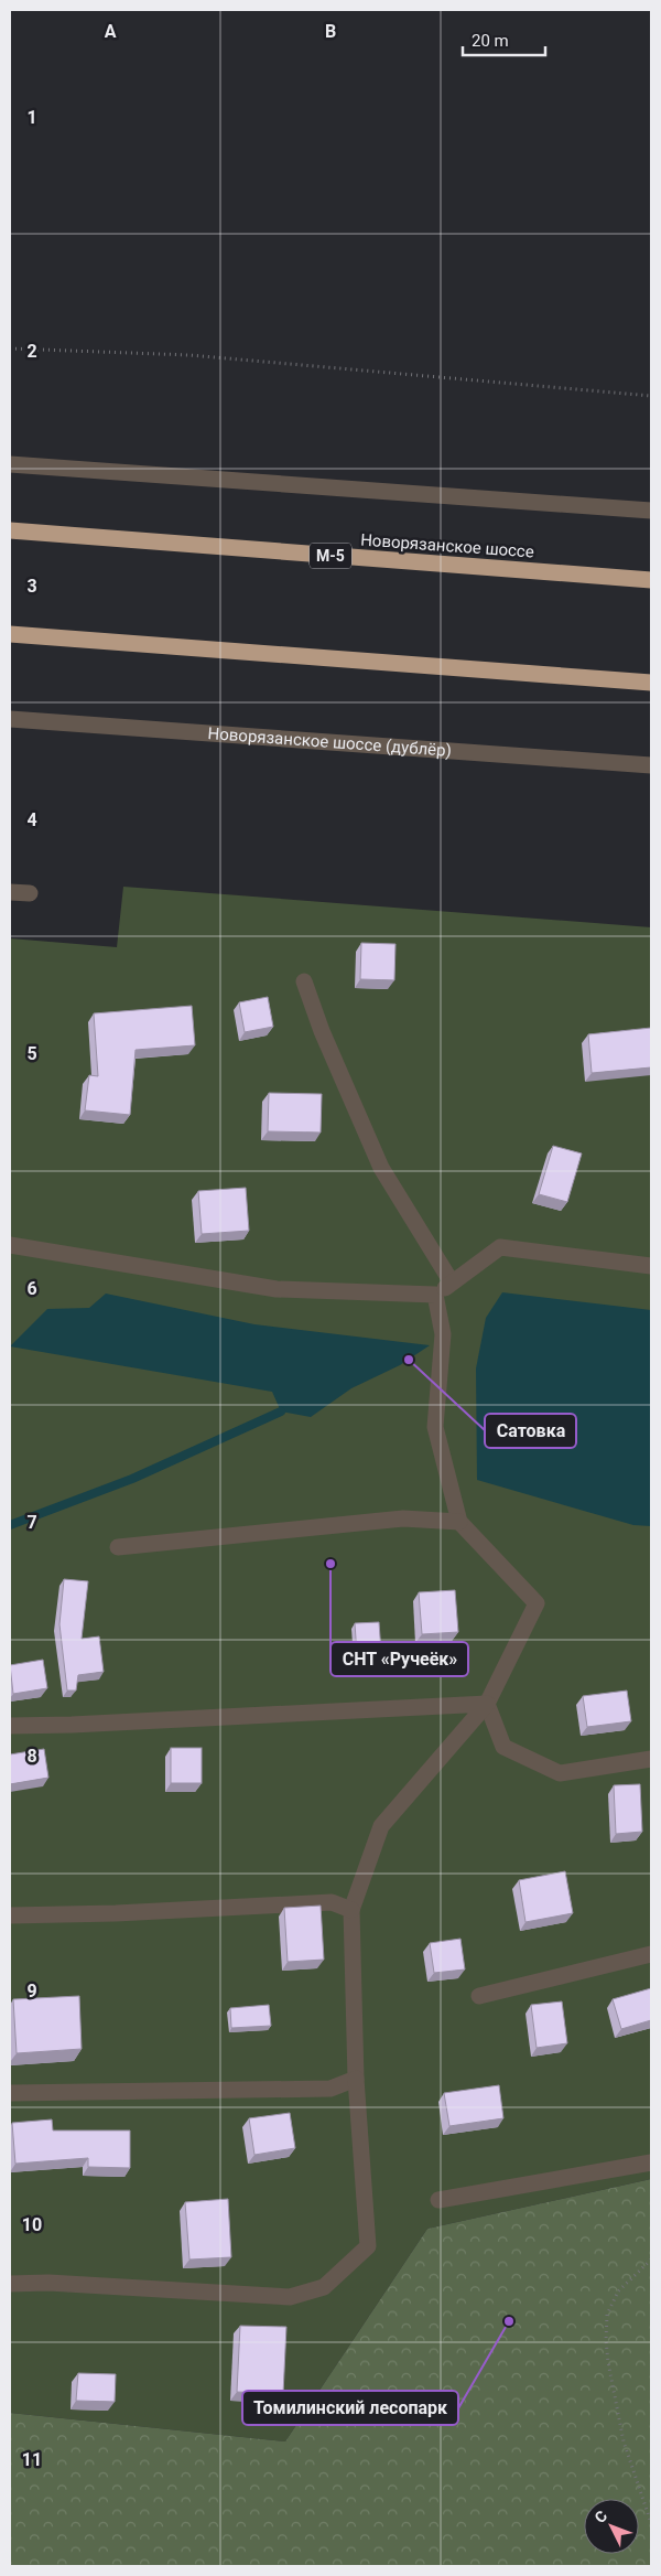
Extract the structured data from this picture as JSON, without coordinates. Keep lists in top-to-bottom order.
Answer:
{
  "streets": {
    "highway": ["Новорязанское шоссе", "М-5"],
    "street": ["Новорязанское шоссе (дублёр)"]
  },
  "places": ["Сатовка", "СНТ «Ручеёк»", "Томилинский лесопарк"],
  "scale_bar": "20 m",
  "north": "top left",
  "grid": {
    "columns": ["A", "B"],
    "rows": [
      "1",
      "2",
      "3",
      "4",
      "5",
      "6",
      "7",
      "8",
      "9",
      "10",
      "11"
    ]
  }
}
